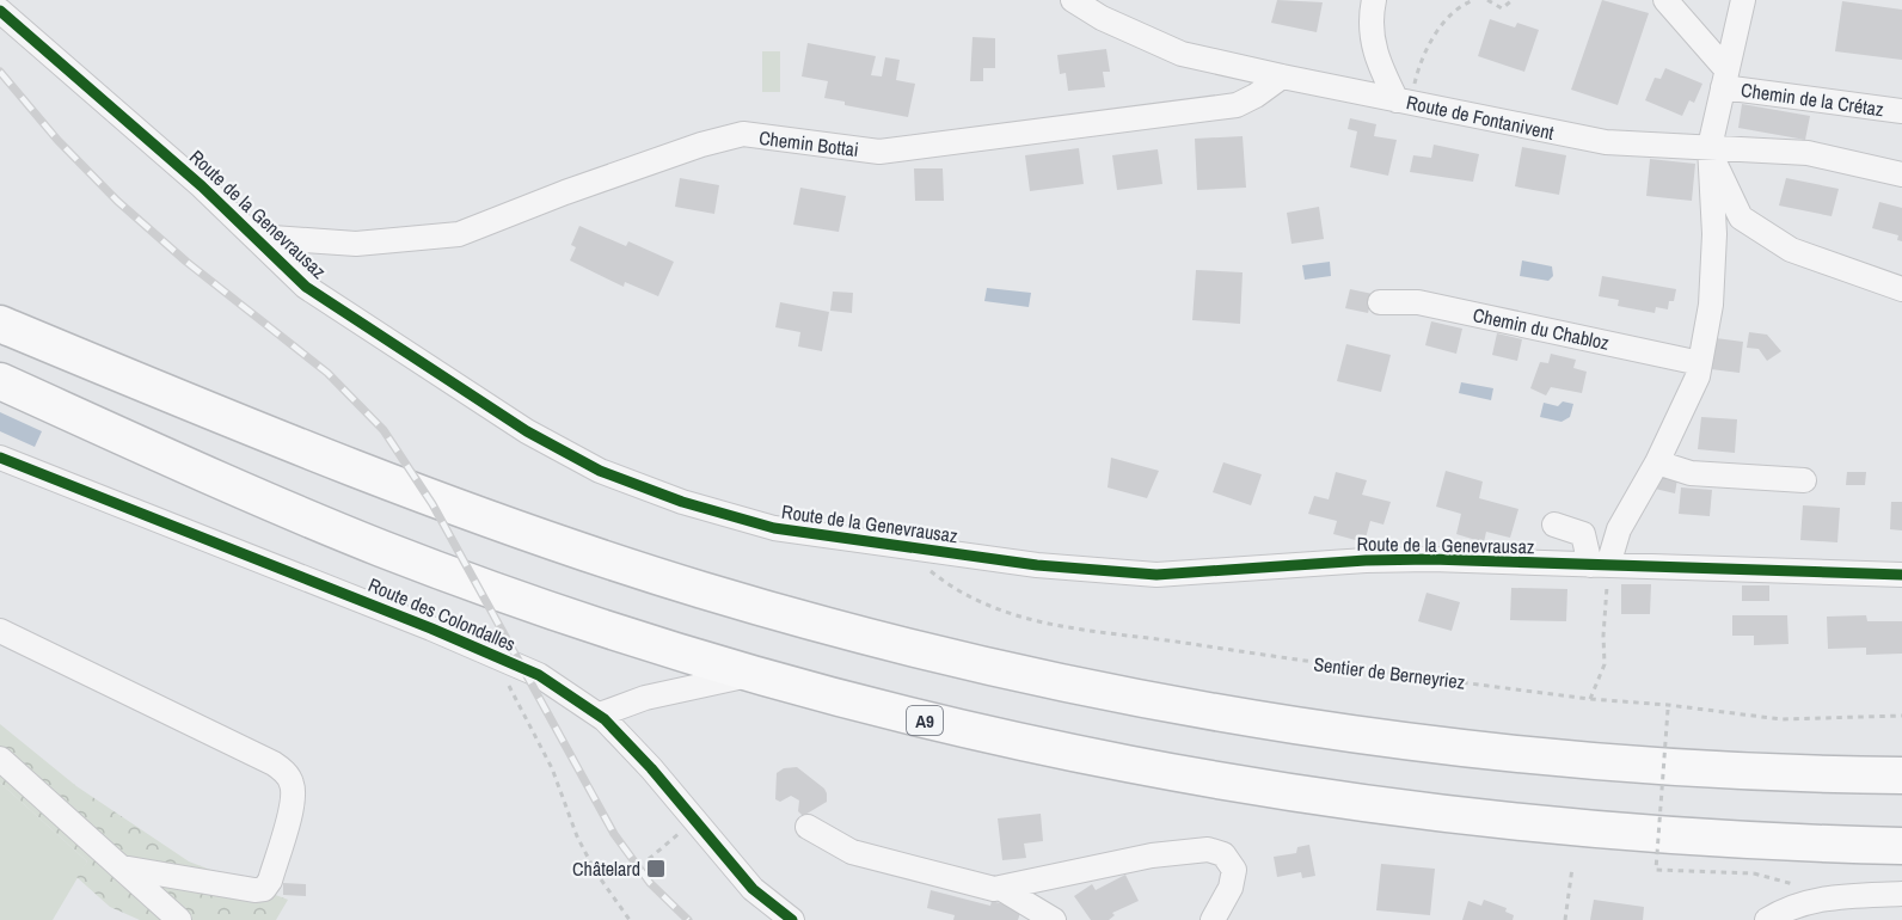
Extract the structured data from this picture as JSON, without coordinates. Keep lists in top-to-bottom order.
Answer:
{
  "streets": {
    "highway": ["A9"],
    "street": [
      "Chemin de la Crétaz",
      "Route de Fontanivent",
      "Chemin Bottai",
      "Route de la Genevrausaz",
      "Chemin du Chabloz",
      "Route des Colondalles"
    ],
    "path": ["Sentier de Berneyriez"]
  },
  "crossings": [
    ["Route de Fontanivent", "Chemin Bottai"],
    ["Chemin Bottai", "Route de la Genevrausaz"],
    ["Route de la Genevrausaz", "Sentier de Berneyriez"]
  ],
  "places": {
    "transit": ["Châtelard"]
  }
}
